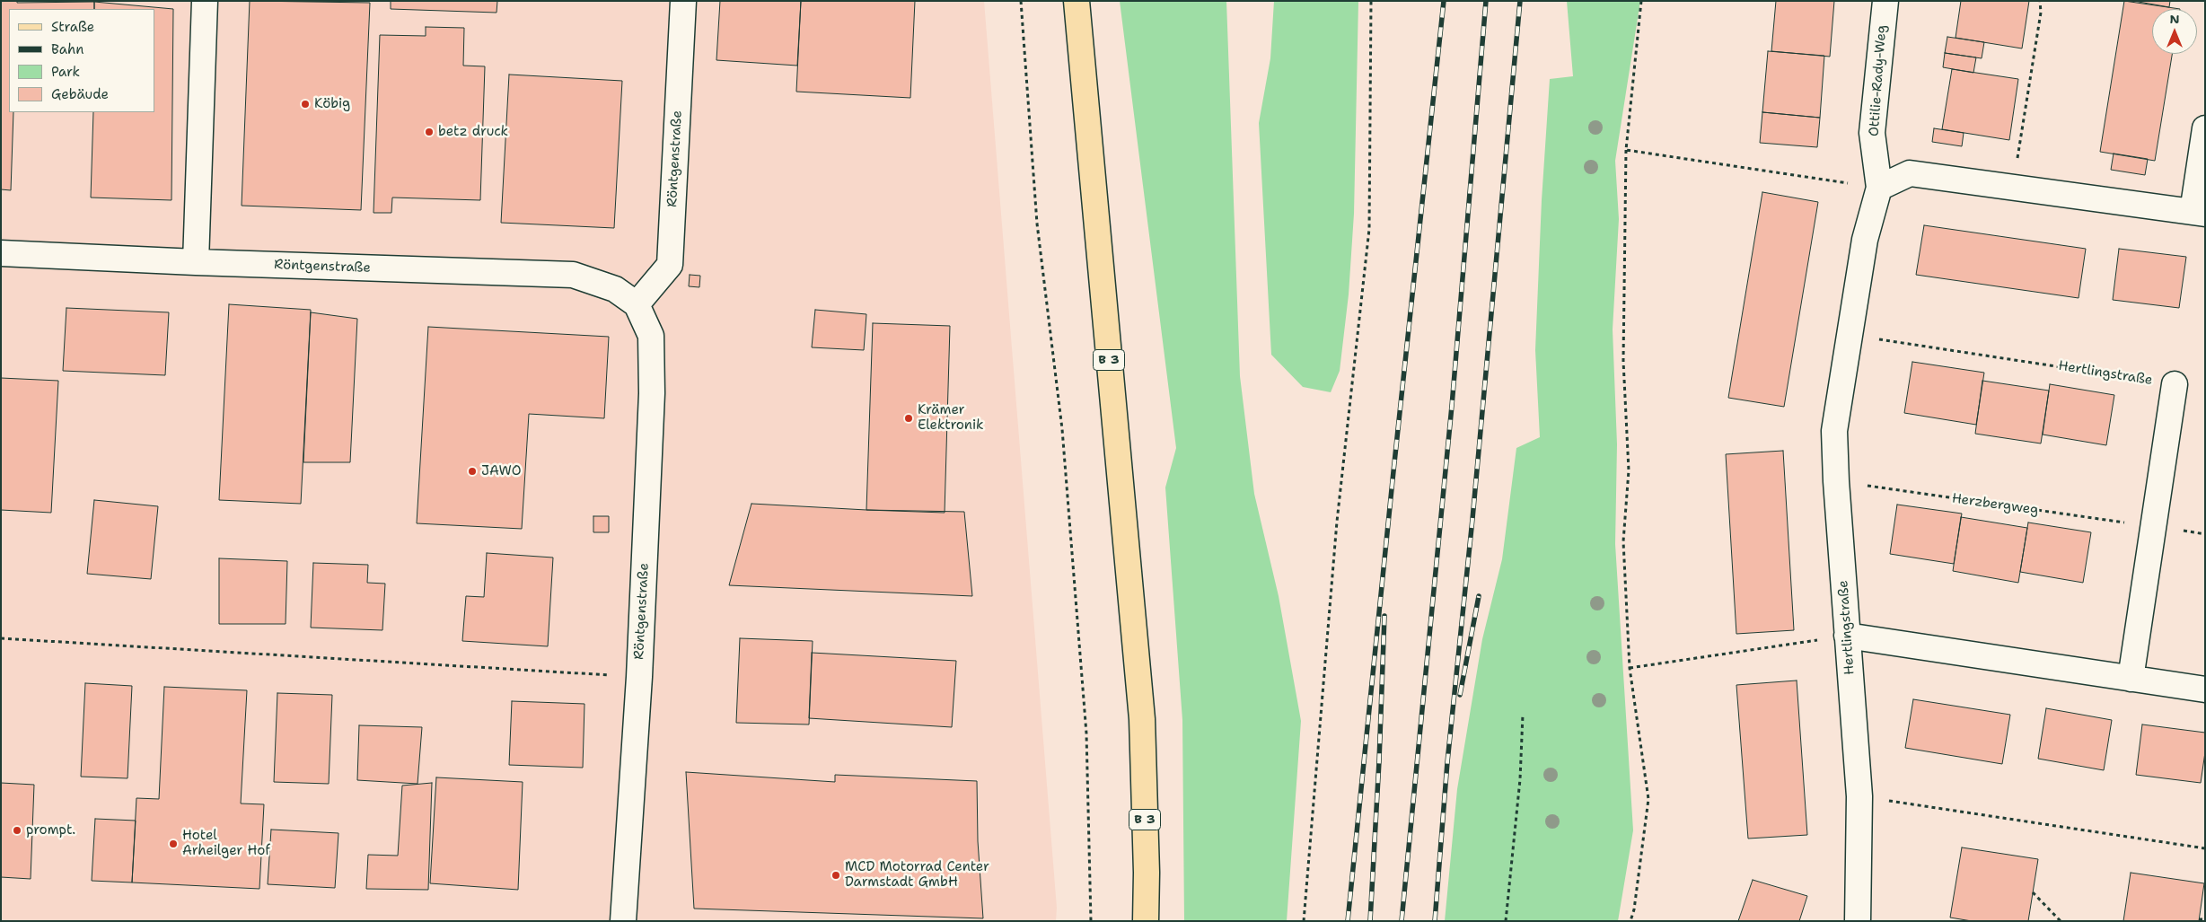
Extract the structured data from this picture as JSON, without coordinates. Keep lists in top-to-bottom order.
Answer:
{
  "streets": {
    "main road": ["B 3"],
    "street": ["Ottilie-Rady-Weg", "Röntgenstraße", "Hertlingstraße"],
    "path": ["Herzbergweg"]
  },
  "crossings": [
    ["Ottilie-Rady-Weg", "Hertlingstraße"],
    ["Hertlingstraße", "Herzbergweg"]
  ],
  "places": [
    "Köbig",
    "betz druck",
    "Krämer Elektronik",
    "JAWO",
    "prompt.",
    "Hotel Arheilger Hof",
    "MCD Motorrad Center Darmstadt GmbH"
  ],
  "legend": [
    "Straße",
    "Bahn",
    "Park",
    "Gebäude"
  ],
  "north": "top"
}
